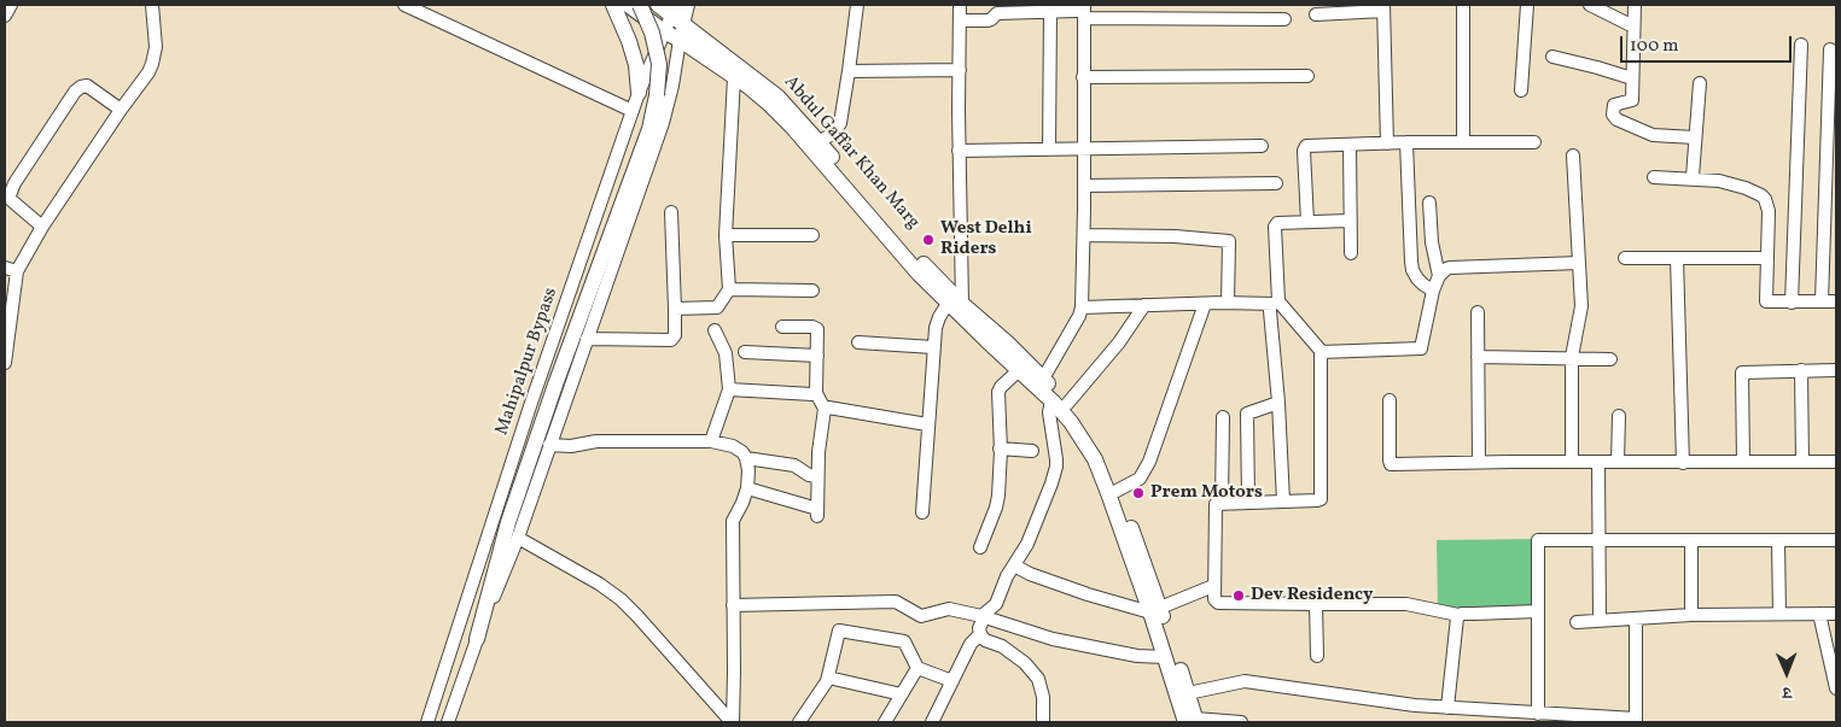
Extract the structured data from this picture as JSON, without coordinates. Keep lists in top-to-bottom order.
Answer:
{
  "streets": {
    "main road": ["Abdul Gaffar Khan Marg"],
    "street": ["Mahipalpur Bypass"]
  },
  "crossings": [
    ["Abdul Gaffar Khan Marg", "Mahipalpur Bypass"]
  ],
  "places": ["West Delhi Riders", "Prem Motors", "Dev Residency"],
  "scale_bar": "100 m",
  "north": "bottom"
}
